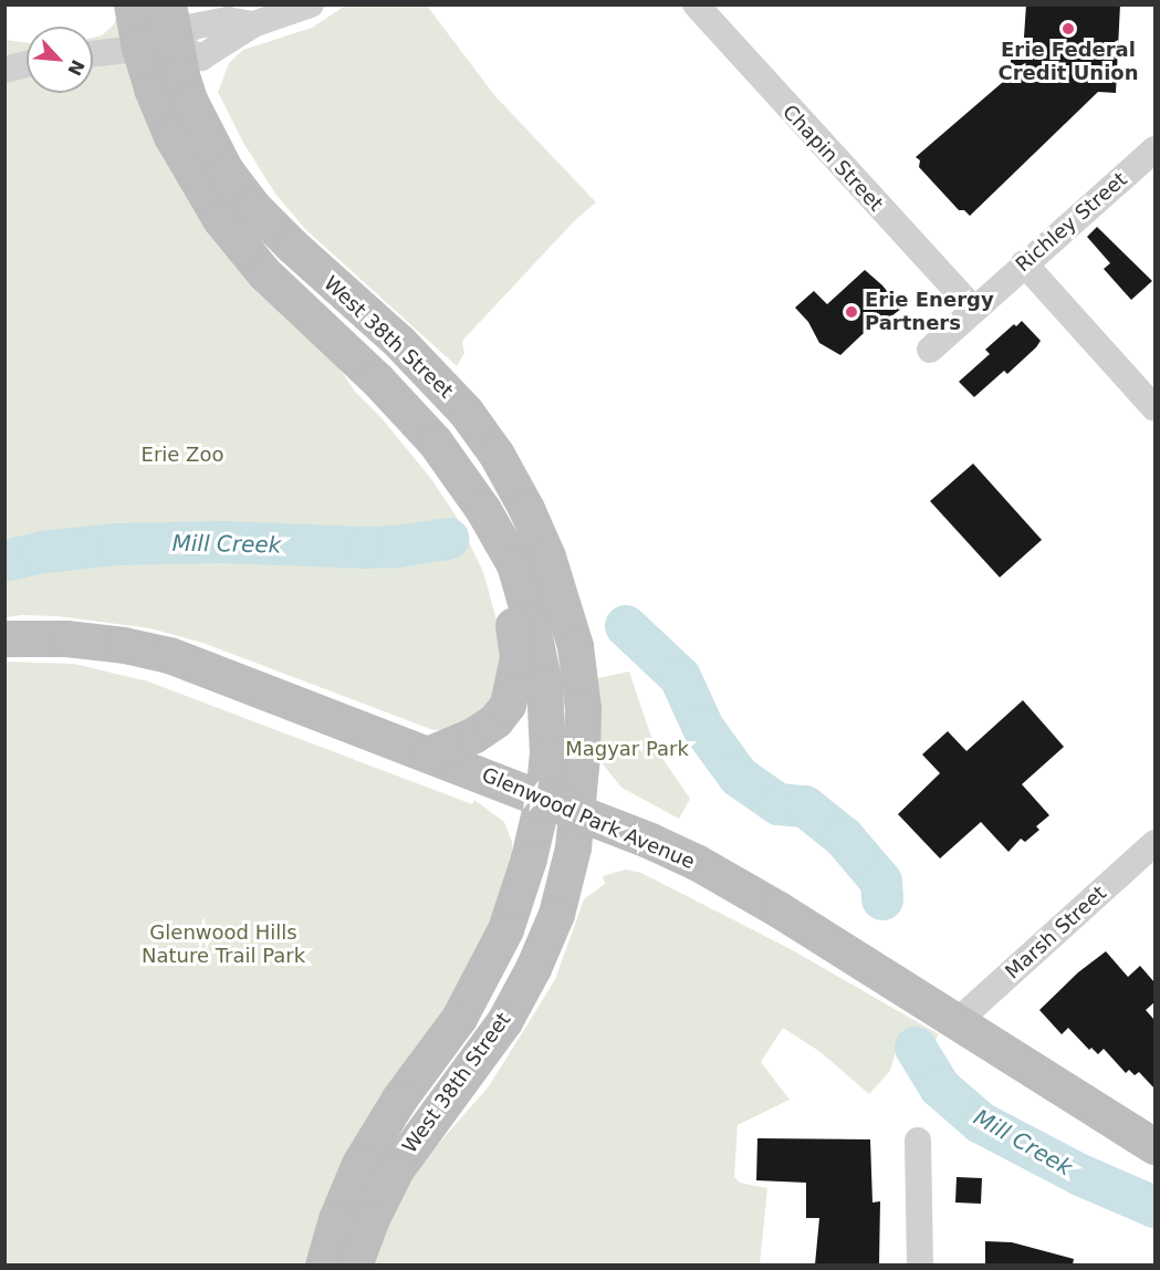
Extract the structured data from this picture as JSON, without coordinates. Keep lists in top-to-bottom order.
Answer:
{
  "streets": {
    "main road": ["West 38th Street", "Glenwood Park Avenue"],
    "street": ["Chapin Street", "Richley Street", "Marsh Street"]
  },
  "crossings": [
    ["Chapin Street", "Richley Street"],
    ["West 38th Street", "Glenwood Park Avenue"],
    ["Glenwood Park Avenue", "Marsh Street"]
  ],
  "water": ["Mill Creek"],
  "parks": ["Erie Zoo", "Magyar Park", "Glenwood Hills Nature Trail Park"],
  "places": ["Erie Federal Credit Union", "Erie Energy Partners"],
  "north": "bottom right"
}
